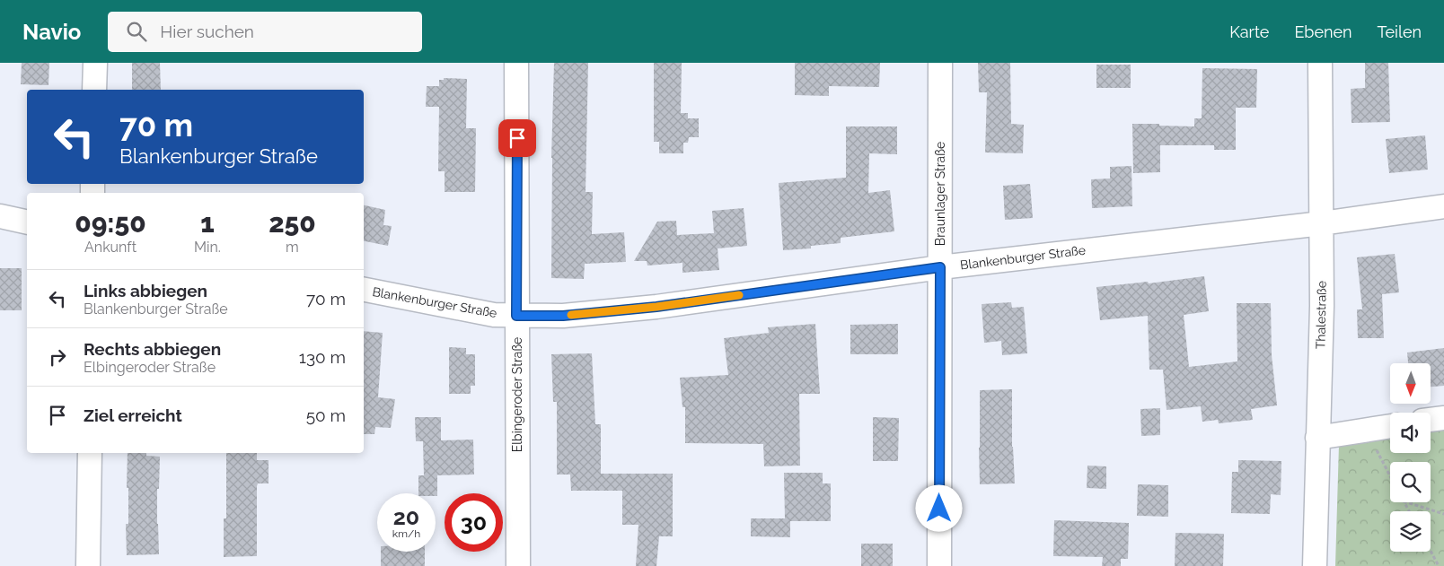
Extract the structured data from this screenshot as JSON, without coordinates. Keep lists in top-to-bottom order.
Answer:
{
  "streets": {
    "street": [
      "Braunlager Straße",
      "Blankenburger Straße",
      "Thalestraße",
      "Elbingeroder Straße"
    ]
  },
  "crossings": [
    ["Braunlager Straße", "Blankenburger Straße"],
    ["Blankenburger Straße", "Thalestraße"],
    ["Blankenburger Straße", "Elbingeroder Straße"]
  ],
  "north": "bottom",
  "page": {
    "header": "Navio",
    "search": "Hier suchen",
    "nav": ["Karte", "Ebenen", "Teilen"],
    "turn": ["70 m", "Blankenburger Straße"],
    "eta": [
      "09:50",
      "Ankunft",
      "1",
      "Min.",
      "250",
      "m"
    ],
    "list": [
      {
        "name": "Links abbiegen",
        "note": "Blankenburger Straße",
        "value": "70 m"
      },
      {
        "name": "Rechts abbiegen",
        "note": "Elbingeroder Straße",
        "value": "130 m"
      },
      {
        "name": "Ziel erreicht",
        "value": "50 m"
      }
    ],
    "speed": "20 km/h",
    "limit": "30"
  }
}
